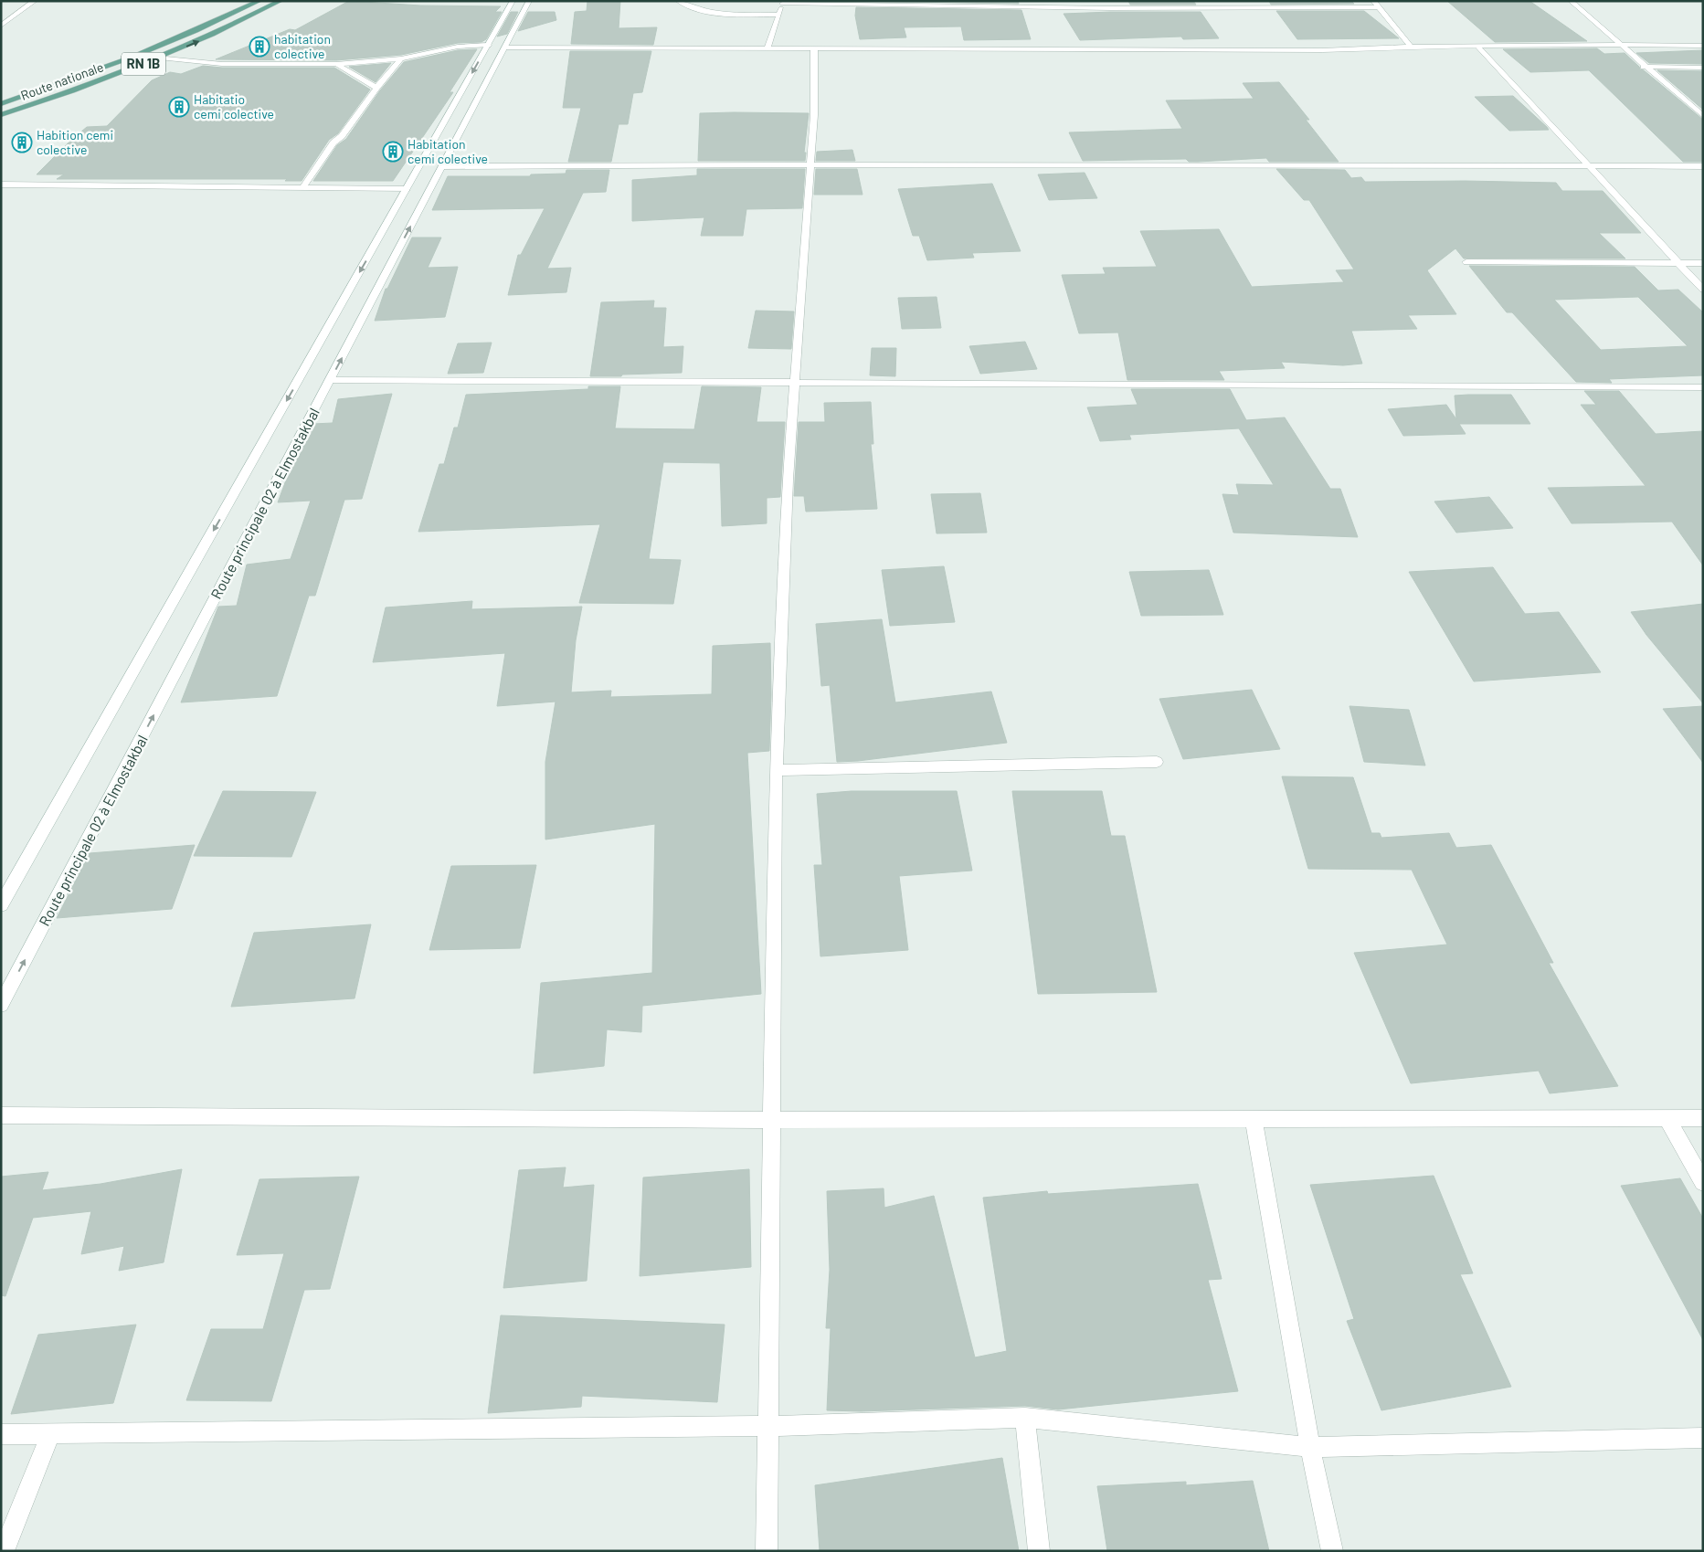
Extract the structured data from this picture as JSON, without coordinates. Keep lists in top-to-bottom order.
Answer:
{
  "streets": {
    "main road": ["RN 1B", "Route nationale"],
    "street": ["Route principale 02 à Elmostakbal"]
  },
  "places": {
    "building": [
      "habitation colective",
      "Habitatio cemi colective",
      "Habition cemi colective",
      "Habitation cemi colective"
    ]
  }
}
